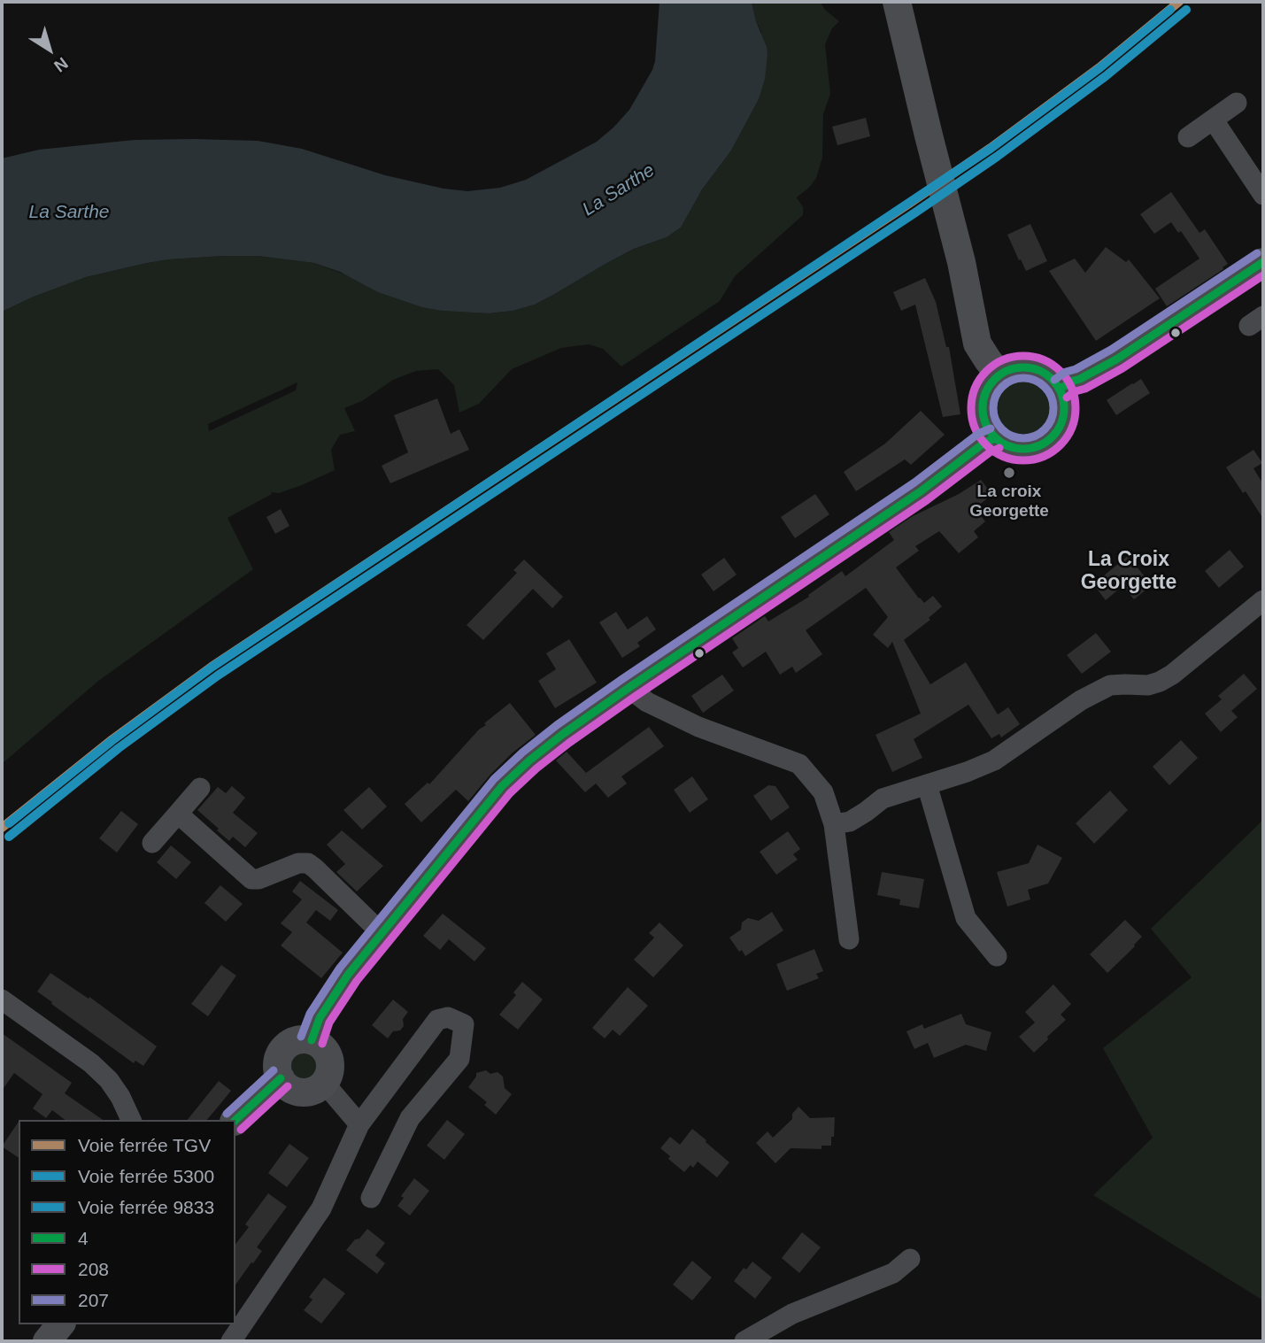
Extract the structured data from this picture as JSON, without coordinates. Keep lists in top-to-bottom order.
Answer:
{
  "districts": ["La Croix Georgette"],
  "water": ["La Sarthe"],
  "places": ["La croix Georgette"],
  "lines": [
    "rail line TGV",
    "rail line 5300",
    "rail line 9833",
    "transit line 207",
    "transit line 4",
    "transit line 208"
  ],
  "legend": [
    "Voie ferrée TGV",
    "Voie ferrée 5300",
    "Voie ferrée 9833",
    "4",
    "208",
    "207"
  ],
  "north": "bottom right"
}
